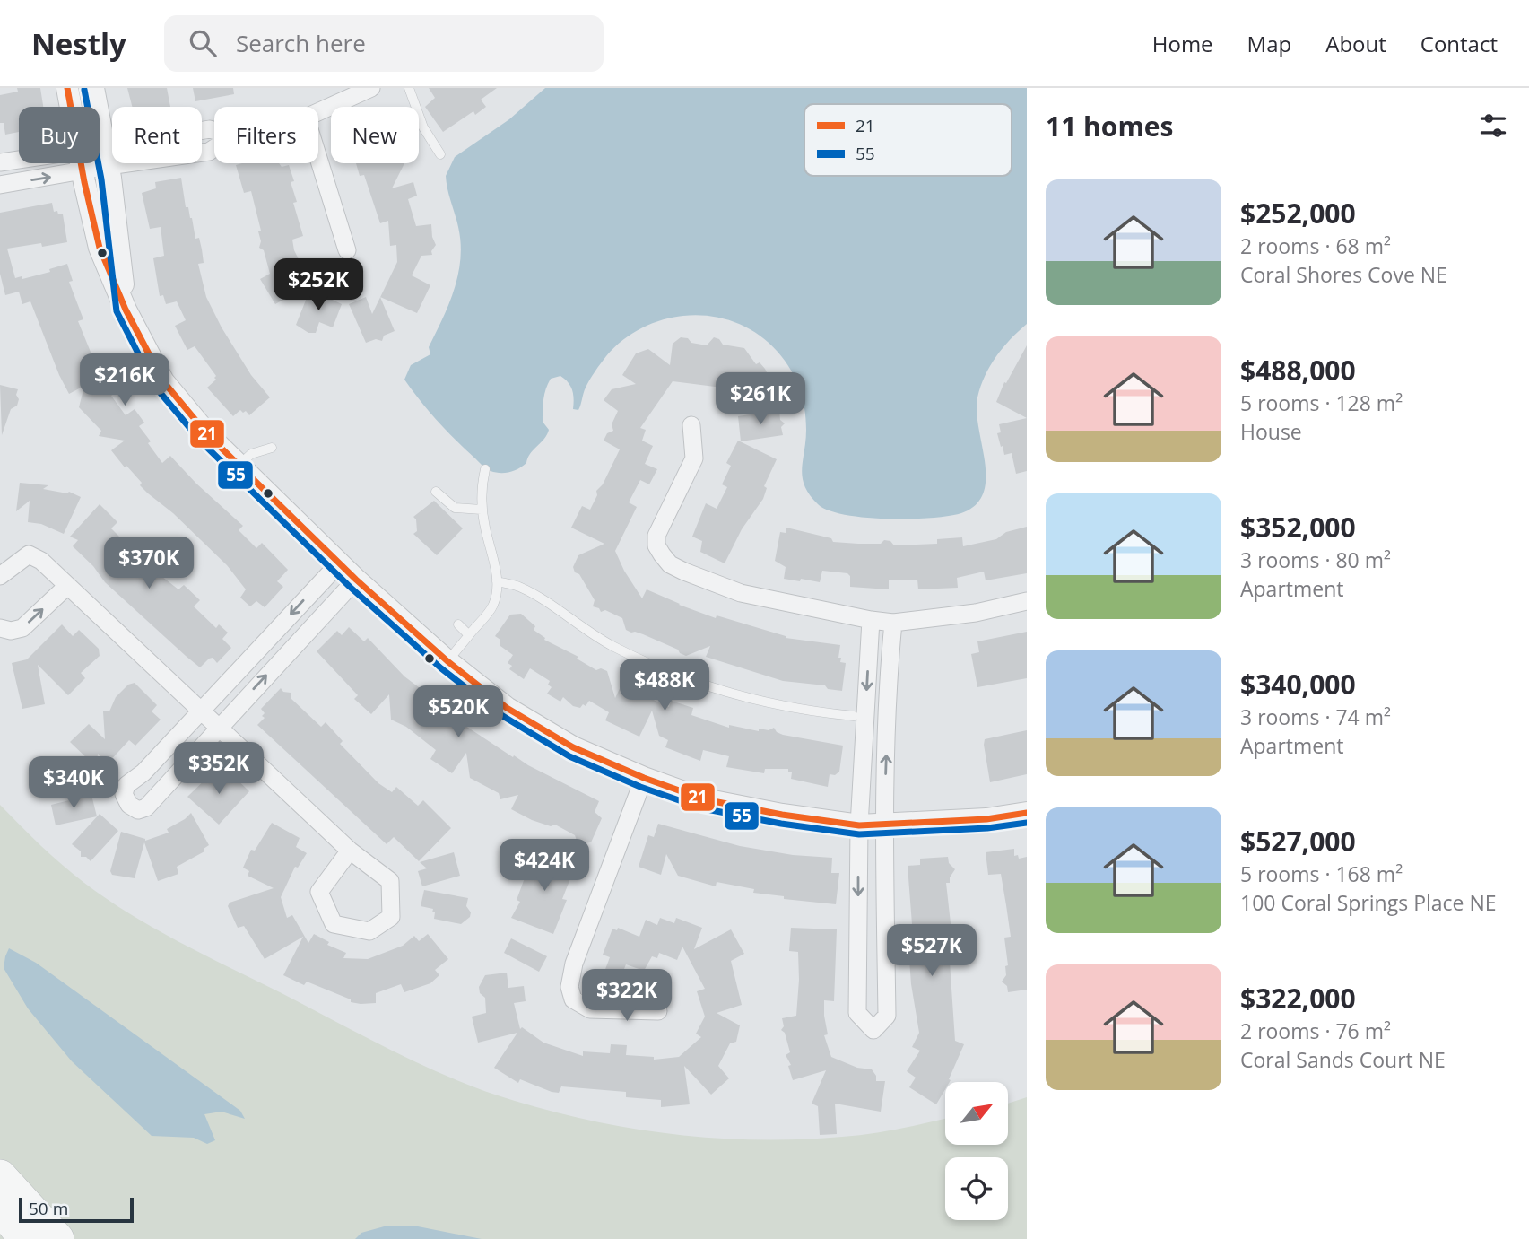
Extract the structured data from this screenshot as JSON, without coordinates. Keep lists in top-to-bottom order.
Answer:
{
  "lines": ["transit line 21", "transit line 55"],
  "legend": ["21", "55"],
  "scale_bar": "50 m",
  "north": "top right",
  "page": {
    "header": "Nestly",
    "search": "Search here",
    "nav": [
      "Home",
      "Map",
      "About",
      "Contact"
    ],
    "heading": "11 homes",
    "chip": [
      "Buy",
      "Rent",
      "Filters",
      "New"
    ],
    "list": [
      {
        "name": "$252,000",
        "note": "2 rooms · 68 m² · Coral Shores Cove NE"
      },
      {
        "name": "$488,000",
        "note": "5 rooms · 128 m² · House"
      },
      {
        "name": "$352,000",
        "note": "3 rooms · 80 m² · Apartment"
      },
      {
        "name": "$340,000",
        "note": "3 rooms · 74 m² · Apartment"
      },
      {
        "name": "$527,000",
        "note": "5 rooms · 168 m² · 100 Coral Springs Place NE"
      },
      {
        "name": "$322,000",
        "note": "2 rooms · 76 m² · Coral Sands Court NE"
      }
    ],
    "price": [
      "$252K",
      "$216K",
      "$261K",
      "$370K",
      "$488K",
      "$520K",
      "$352K",
      "$340K",
      "$424K",
      "$527K",
      "$322K"
    ],
    "scale": "50 m"
  }
}
